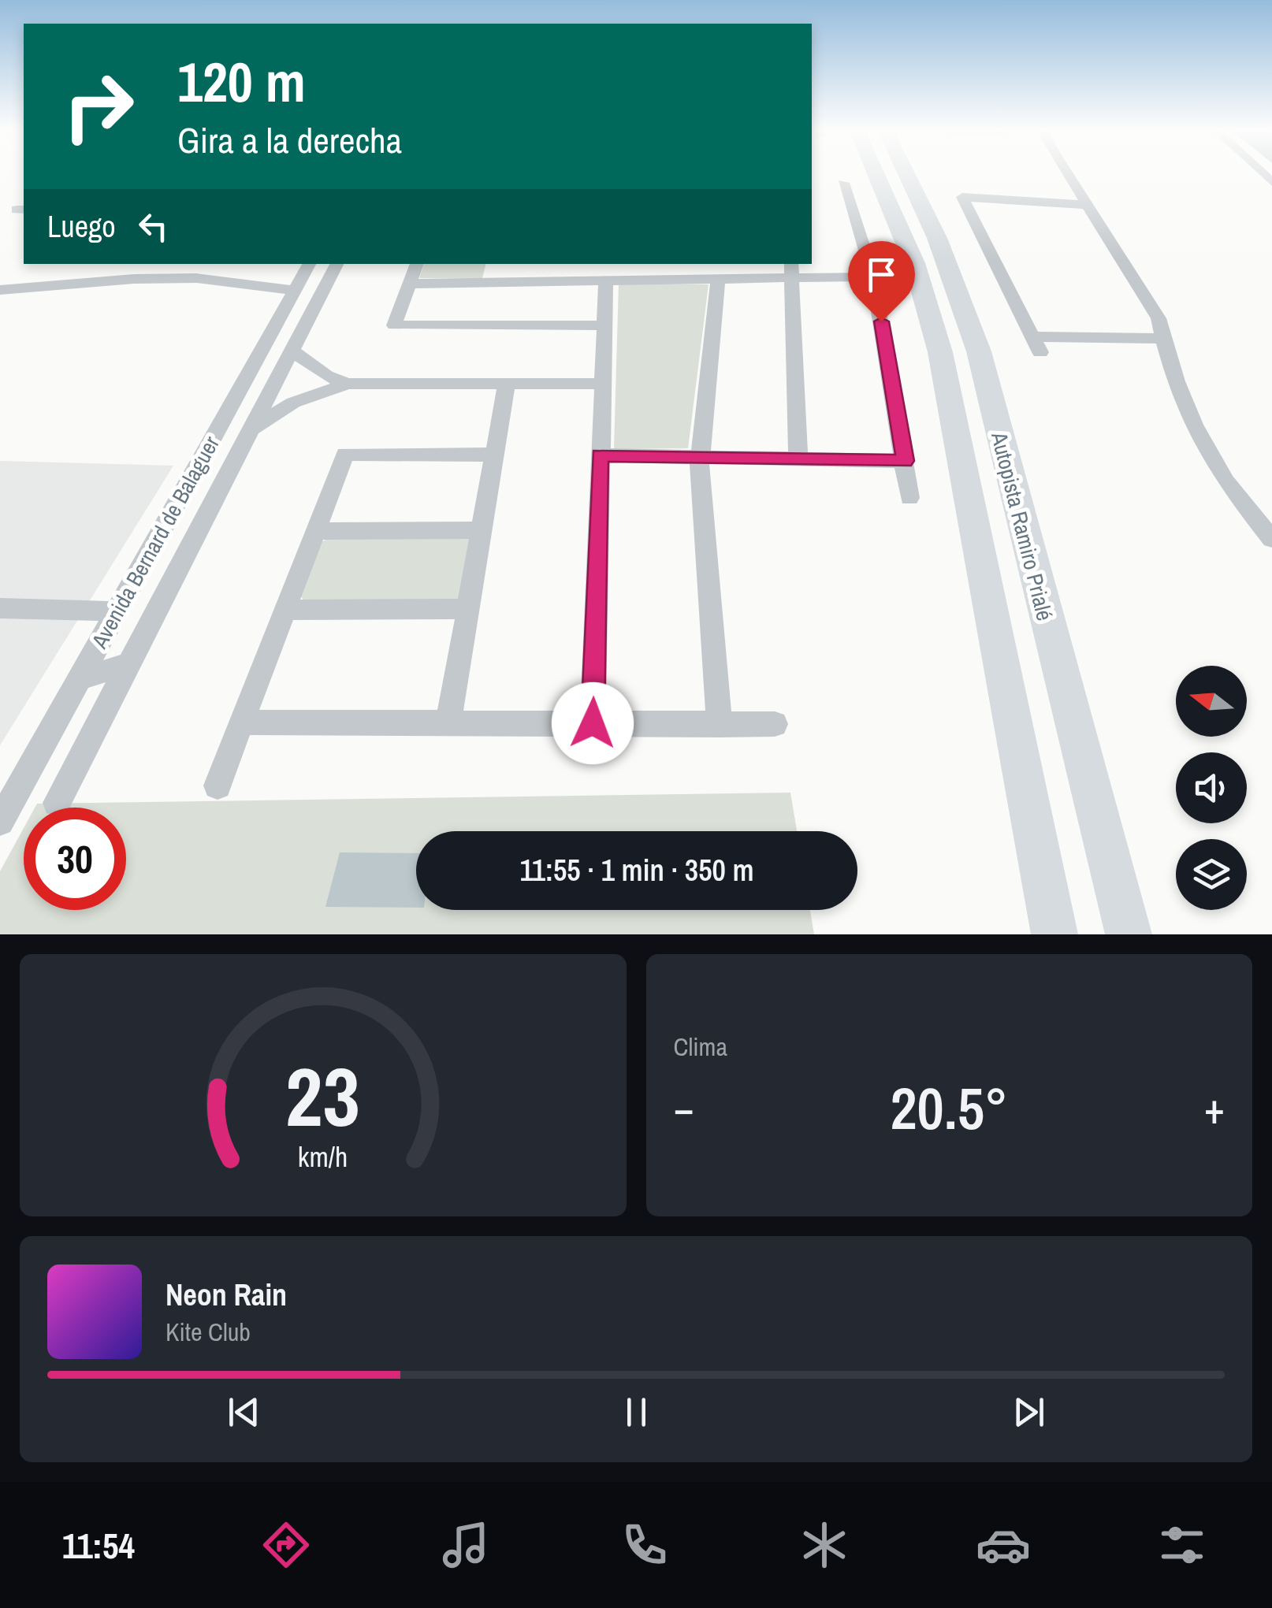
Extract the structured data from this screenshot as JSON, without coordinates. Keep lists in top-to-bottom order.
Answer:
{
  "streets": {
    "highway": ["Autopista Ramiro Prialé"],
    "street": ["Avenida Bernard de Balaguer"]
  },
  "north": "left",
  "page": {
    "turn": ["120 m", "Gira a la derecha"],
    "then": "Luego",
    "limit": "30",
    "trip": "11:55 · 1 min · 350 m",
    "tile": "Clima",
    "heat": ["−", "20.5°", "+"],
    "song": ["Neon Rain", "Kite Club"],
    "tabs": "11:54",
    "gauge": ["23", "km/h"]
  }
}
